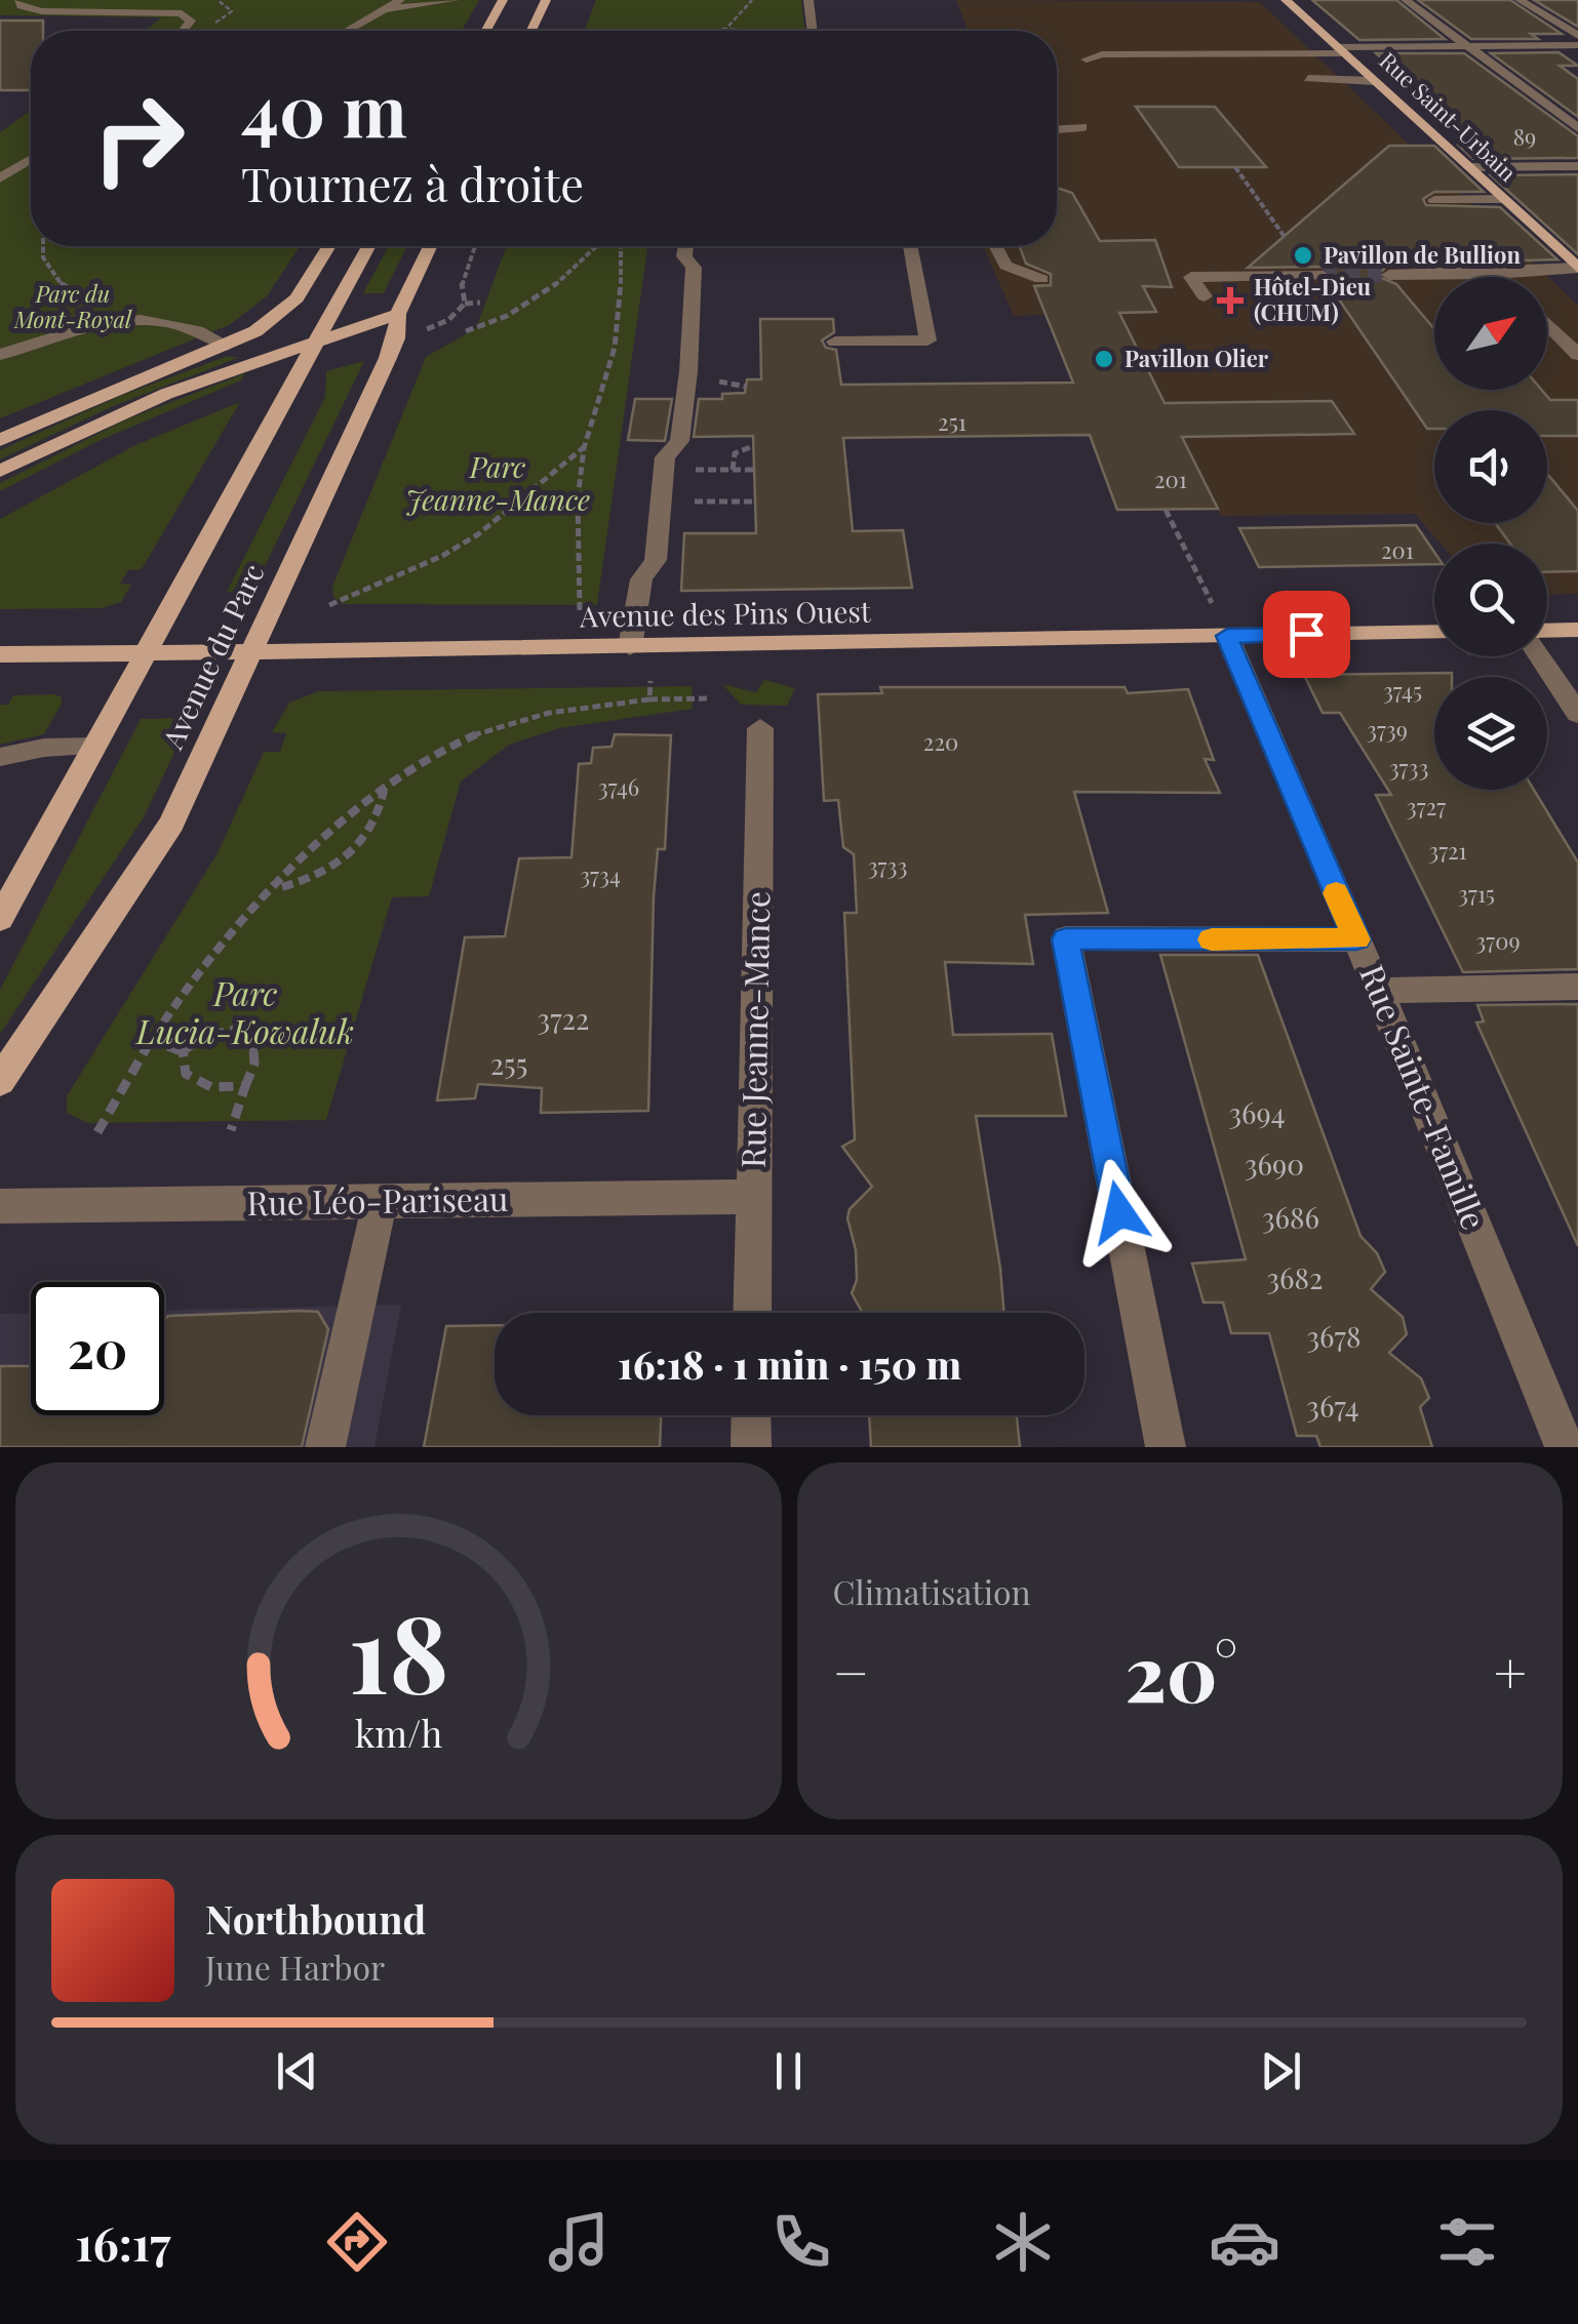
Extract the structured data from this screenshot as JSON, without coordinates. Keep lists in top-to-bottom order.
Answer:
{
  "streets": {
    "main road": ["Rue Saint-Urbain", "Avenue des Pins Ouest", "Avenue du Parc"],
    "street": ["Rue Jeanne-Mance", "Rue Sainte-Famille", "Rue Léo-Pariseau"]
  },
  "crossings": [
    ["Avenue des Pins Ouest", "Avenue du Parc"],
    ["Avenue des Pins Ouest", "Rue Sainte-Famille"],
    ["Rue Jeanne-Mance", "Rue Léo-Pariseau"]
  ],
  "parks": ["Parc du Mont-Royal", "Parc Jeanne-Mance", "Parc Lucia-Kowaluk"],
  "places": {
    "other": ["Pavillon de Bullion", "Pavillon Olier"],
    "health": ["Hôtel-Dieu (CHUM)"]
  },
  "house_numbers": [
    "89",
    "251",
    "201",
    "201",
    "3745",
    "3739",
    "220",
    "3733",
    "3746",
    "3727",
    "3721",
    "3733",
    "3734",
    "3715",
    "3709",
    "3722",
    "255",
    "3694",
    "3690",
    "3686",
    "3682",
    "3678",
    "3674"
  ],
  "north": "top right",
  "page": {
    "turn": ["40 m", "Tournez à droite"],
    "limit": "20",
    "trip": "16:18 · 1 min · 150 m",
    "tile": "Climatisation",
    "heat": ["−", "20°", "+"],
    "song": ["Northbound", "June Harbor"],
    "tabs": "16:17",
    "gauge": ["18", "km/h"]
  }
}
